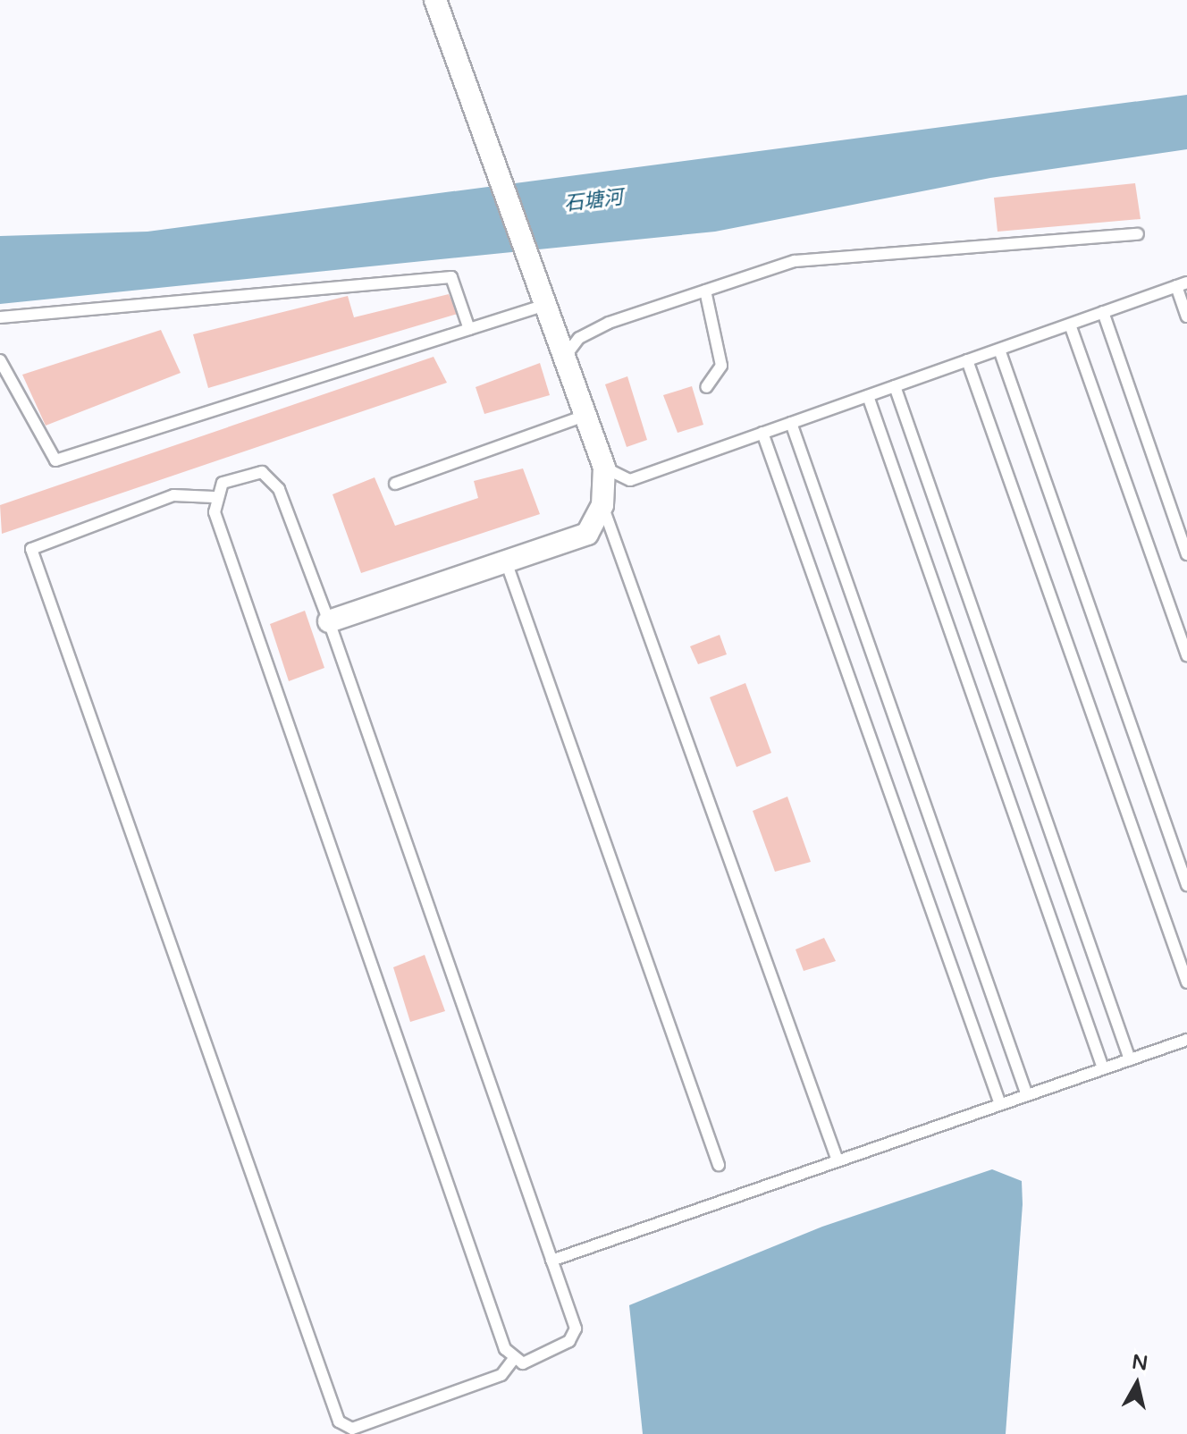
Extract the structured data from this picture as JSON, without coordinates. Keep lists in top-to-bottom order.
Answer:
{
  "water": ["石塘河"],
  "north": "top"
}
